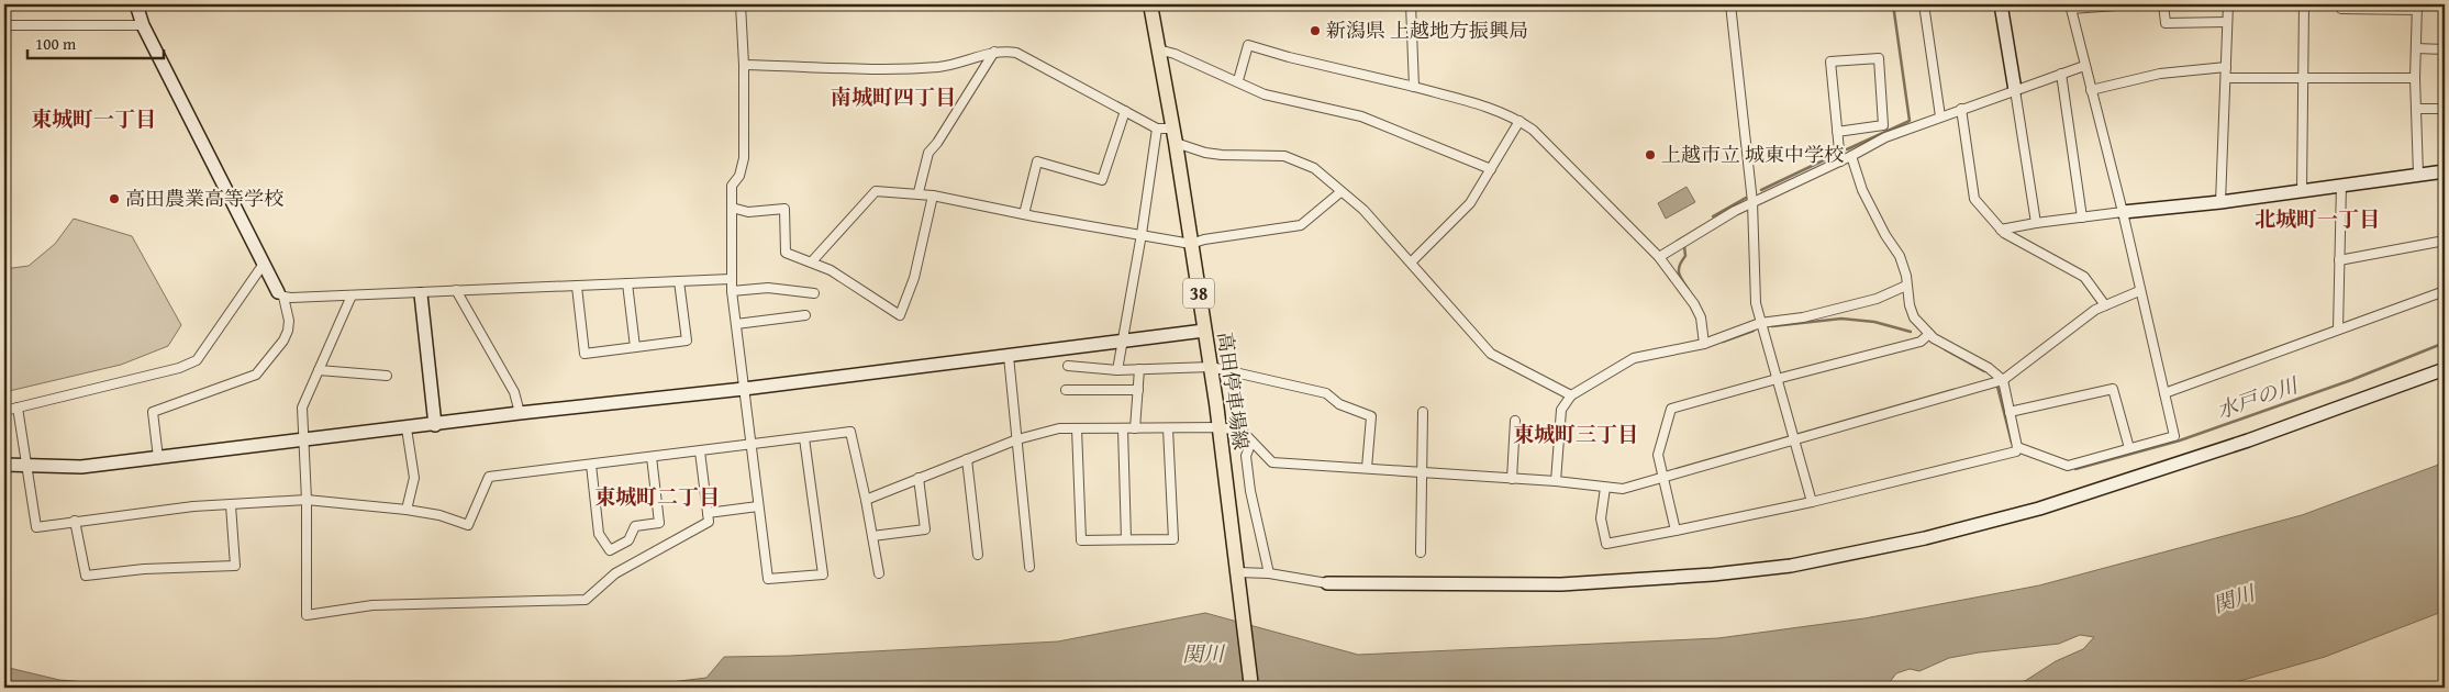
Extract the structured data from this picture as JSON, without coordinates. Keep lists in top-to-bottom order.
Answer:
{
  "streets": {
    "main road": ["38", "高田停車場線"]
  },
  "districts": [
    "南城町四丁目",
    "東城町一丁目",
    "北城町一丁目",
    "東城町三丁目",
    "東城町二丁目"
  ],
  "water": ["水戸の川", "関川"],
  "places": ["新潟県 上越地方振興局", "上越市立 城東中学校", "高田農業高等学校"],
  "scale_bar": "100 m"
}
